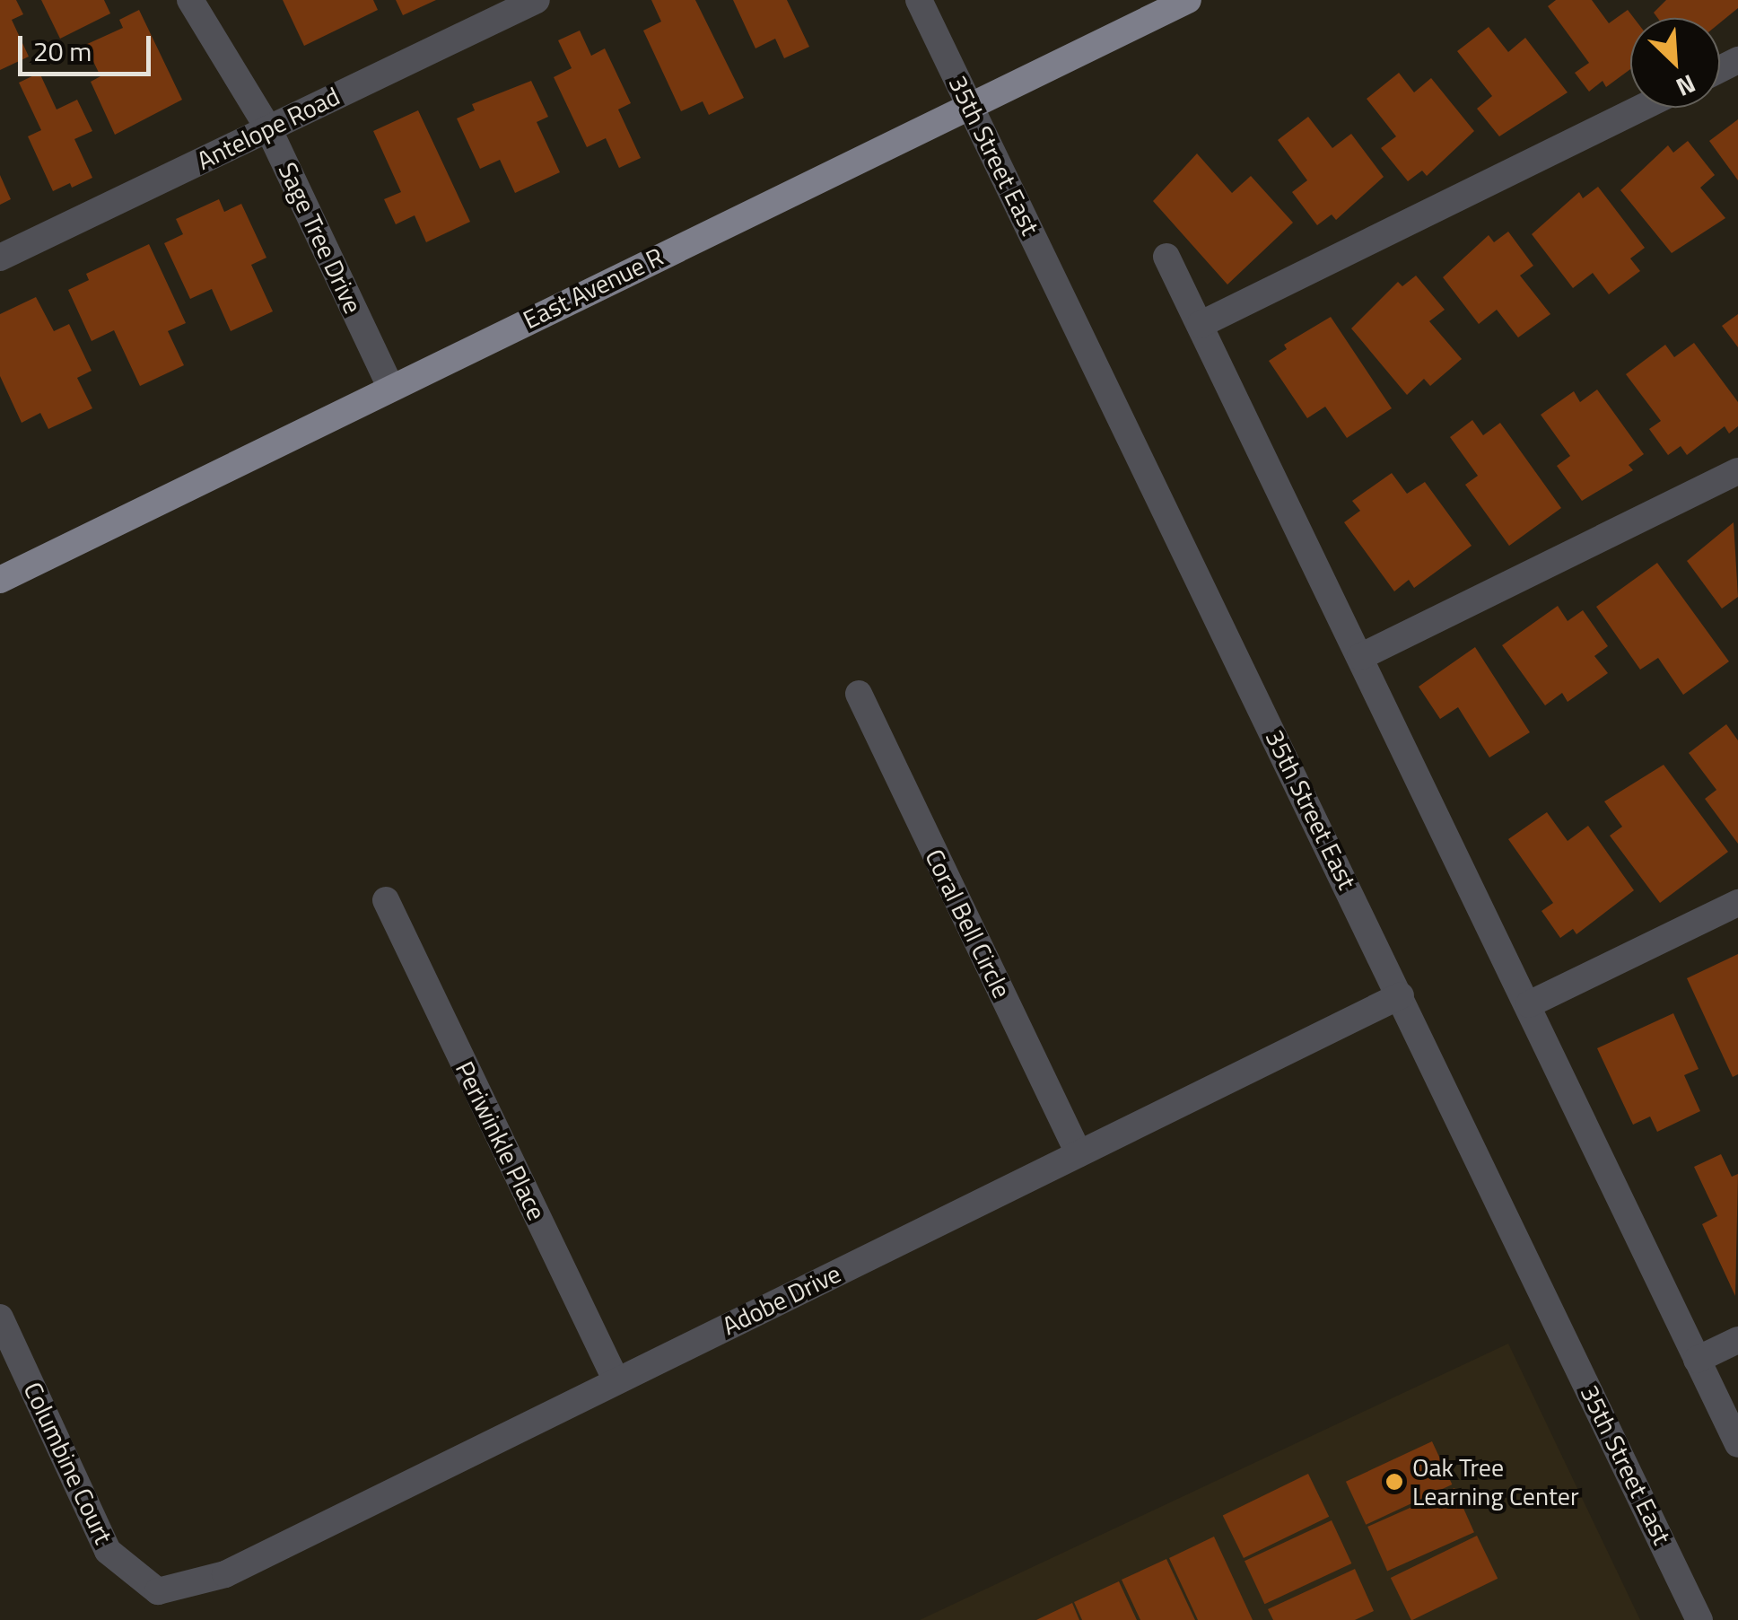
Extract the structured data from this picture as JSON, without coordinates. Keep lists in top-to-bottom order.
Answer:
{
  "streets": {
    "main road": ["East Avenue R"],
    "street": [
      "Antelope Road",
      "35th Street East",
      "Sage Tree Drive",
      "Coral Bell Circle",
      "Periwinkle Place",
      "Adobe Drive",
      "Columbine Court"
    ]
  },
  "crossings": [
    ["Antelope Road", "Sage Tree Drive"],
    ["35th Street East", "East Avenue R"],
    ["35th Street East", "Adobe Drive"],
    ["Sage Tree Drive", "East Avenue R"],
    ["Coral Bell Circle", "Adobe Drive"],
    ["Periwinkle Place", "Adobe Drive"],
    ["Adobe Drive", "Columbine Court"]
  ],
  "places": ["Oak Tree Learning Center"],
  "scale_bar": "20 m",
  "north": "bottom right"
}
